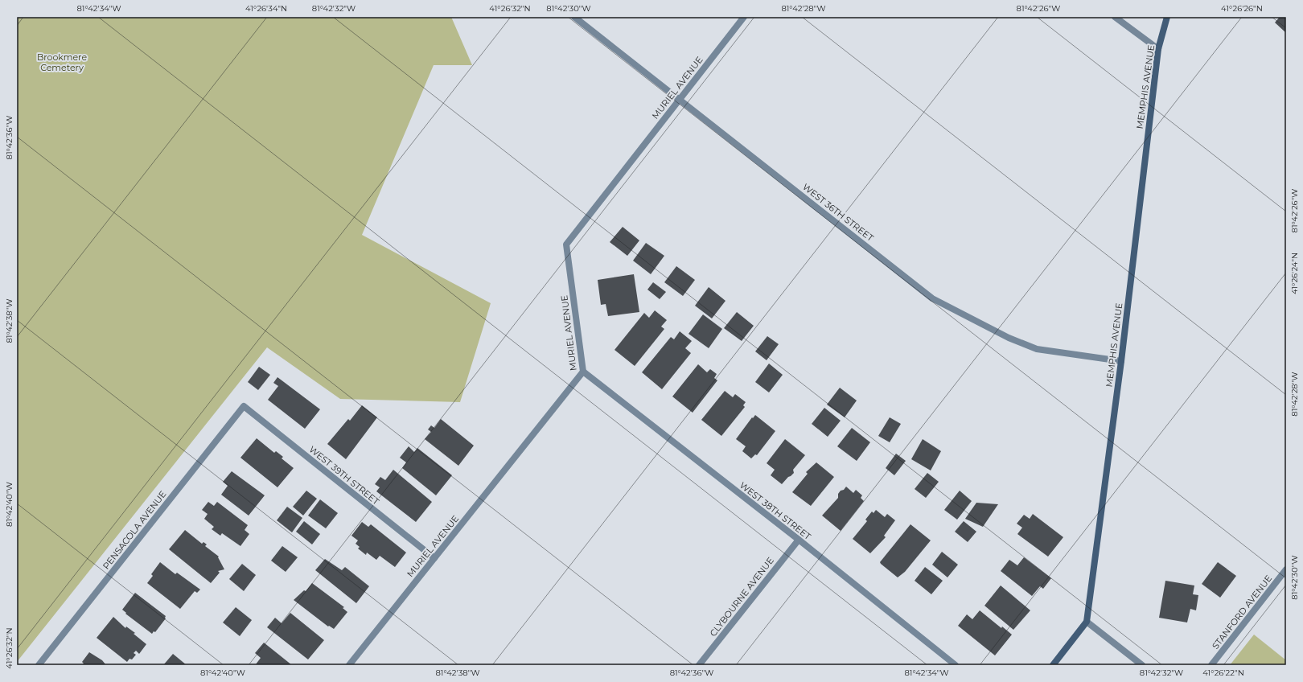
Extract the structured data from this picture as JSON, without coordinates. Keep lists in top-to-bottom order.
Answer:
{
  "streets": {
    "main road": ["MEMPHIS AVENUE"],
    "street": [
      "MURIEL AVENUE",
      "WEST 36TH STREET",
      "WEST 39TH STREET",
      "WEST 38TH STREET",
      "PENSACOLA AVENUE",
      "CLYBOURNE AVENUE",
      "STANFORD AVENUE"
    ]
  },
  "crossings": [
    ["MEMPHIS AVENUE", "WEST 36TH STREET"],
    ["MURIEL AVENUE", "WEST 36TH STREET"],
    ["MURIEL AVENUE", "WEST 39TH STREET"],
    ["MURIEL AVENUE", "WEST 38TH STREET"],
    ["WEST 39TH STREET", "PENSACOLA AVENUE"],
    ["WEST 38TH STREET", "CLYBOURNE AVENUE"]
  ],
  "parks": ["Brookmere Cemetery"],
  "coordinates": [
    "81°42'34\"W",
    "41°26'34\"N",
    "81°42'32\"W",
    "41°26'32\"N",
    "81°42'30\"W",
    "81°42'28\"W",
    "81°42'26\"W",
    "41°26'26\"N",
    "81°42'36\"W",
    "41°26'24\"N",
    "81°42'38\"W",
    "81°42'40\"W",
    "41°26'22\"N"
  ]
}
